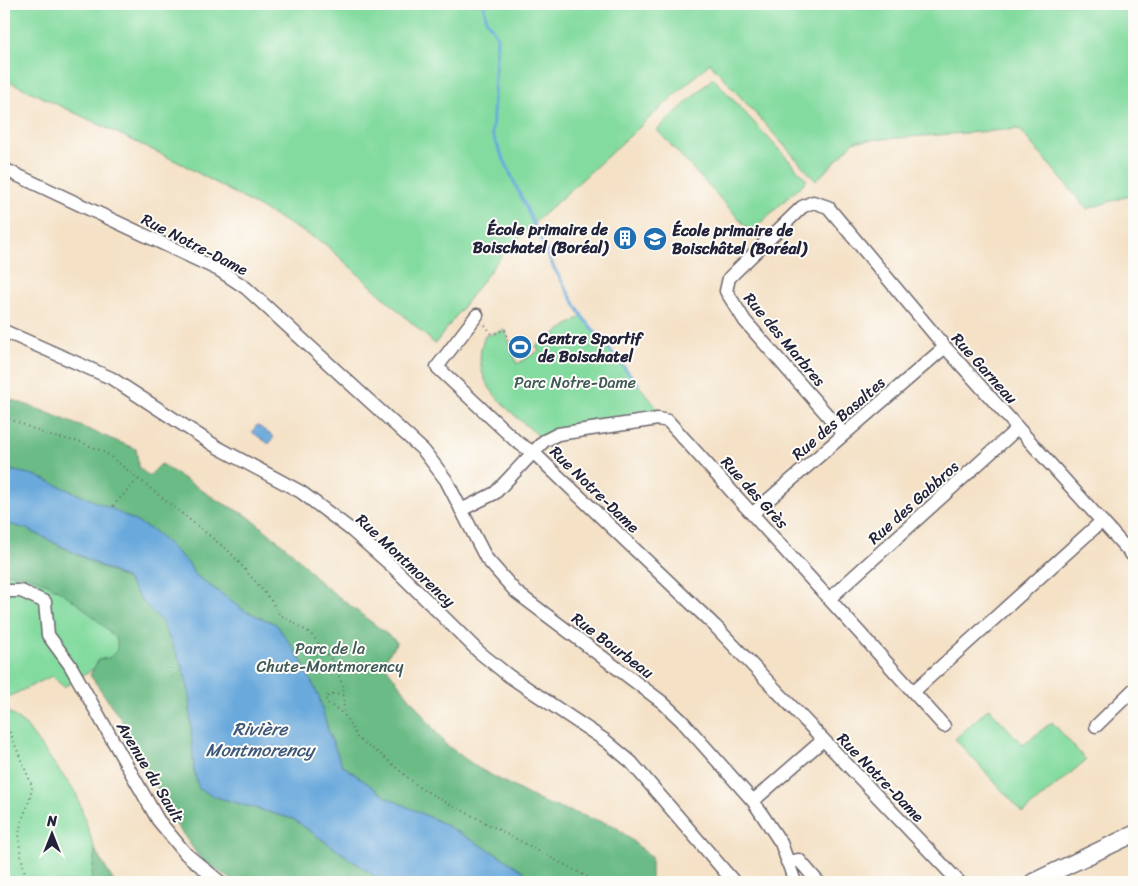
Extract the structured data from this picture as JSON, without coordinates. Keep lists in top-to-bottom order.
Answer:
{
  "streets": {
    "street": [
      "Rue Notre-Dame",
      "Rue des Marbres",
      "Rue Garneau",
      "Rue des Basaltes",
      "Rue des Grès",
      "Rue des Gabbros",
      "Rue Montmorency",
      "Rue Bourbeau",
      "Avenue du Sault"
    ]
  },
  "crossings": [
    ["Rue Notre-Dame", "Rue des Grès"],
    ["Rue Notre-Dame", "Rue Bourbeau"],
    ["Rue des Marbres", "Rue Garneau"],
    ["Rue des Marbres", "Rue des Basaltes"],
    ["Rue Garneau", "Rue des Basaltes"],
    ["Rue Garneau", "Rue des Gabbros"],
    ["Rue des Basaltes", "Rue des Grès"],
    ["Rue des Grès", "Rue des Gabbros"]
  ],
  "water": ["Rivière Montmorency"],
  "parks": ["Parc Notre-Dame", "Parc de la Chute-Montmorency"],
  "places": {
    "building": ["École primaire de Boischatel (Boréal)"],
    "school or university": ["École primaire de Boischâtel (Boréal)"],
    "sports": ["Centre Sportif de Boischatel"]
  },
  "north": "top"
}
